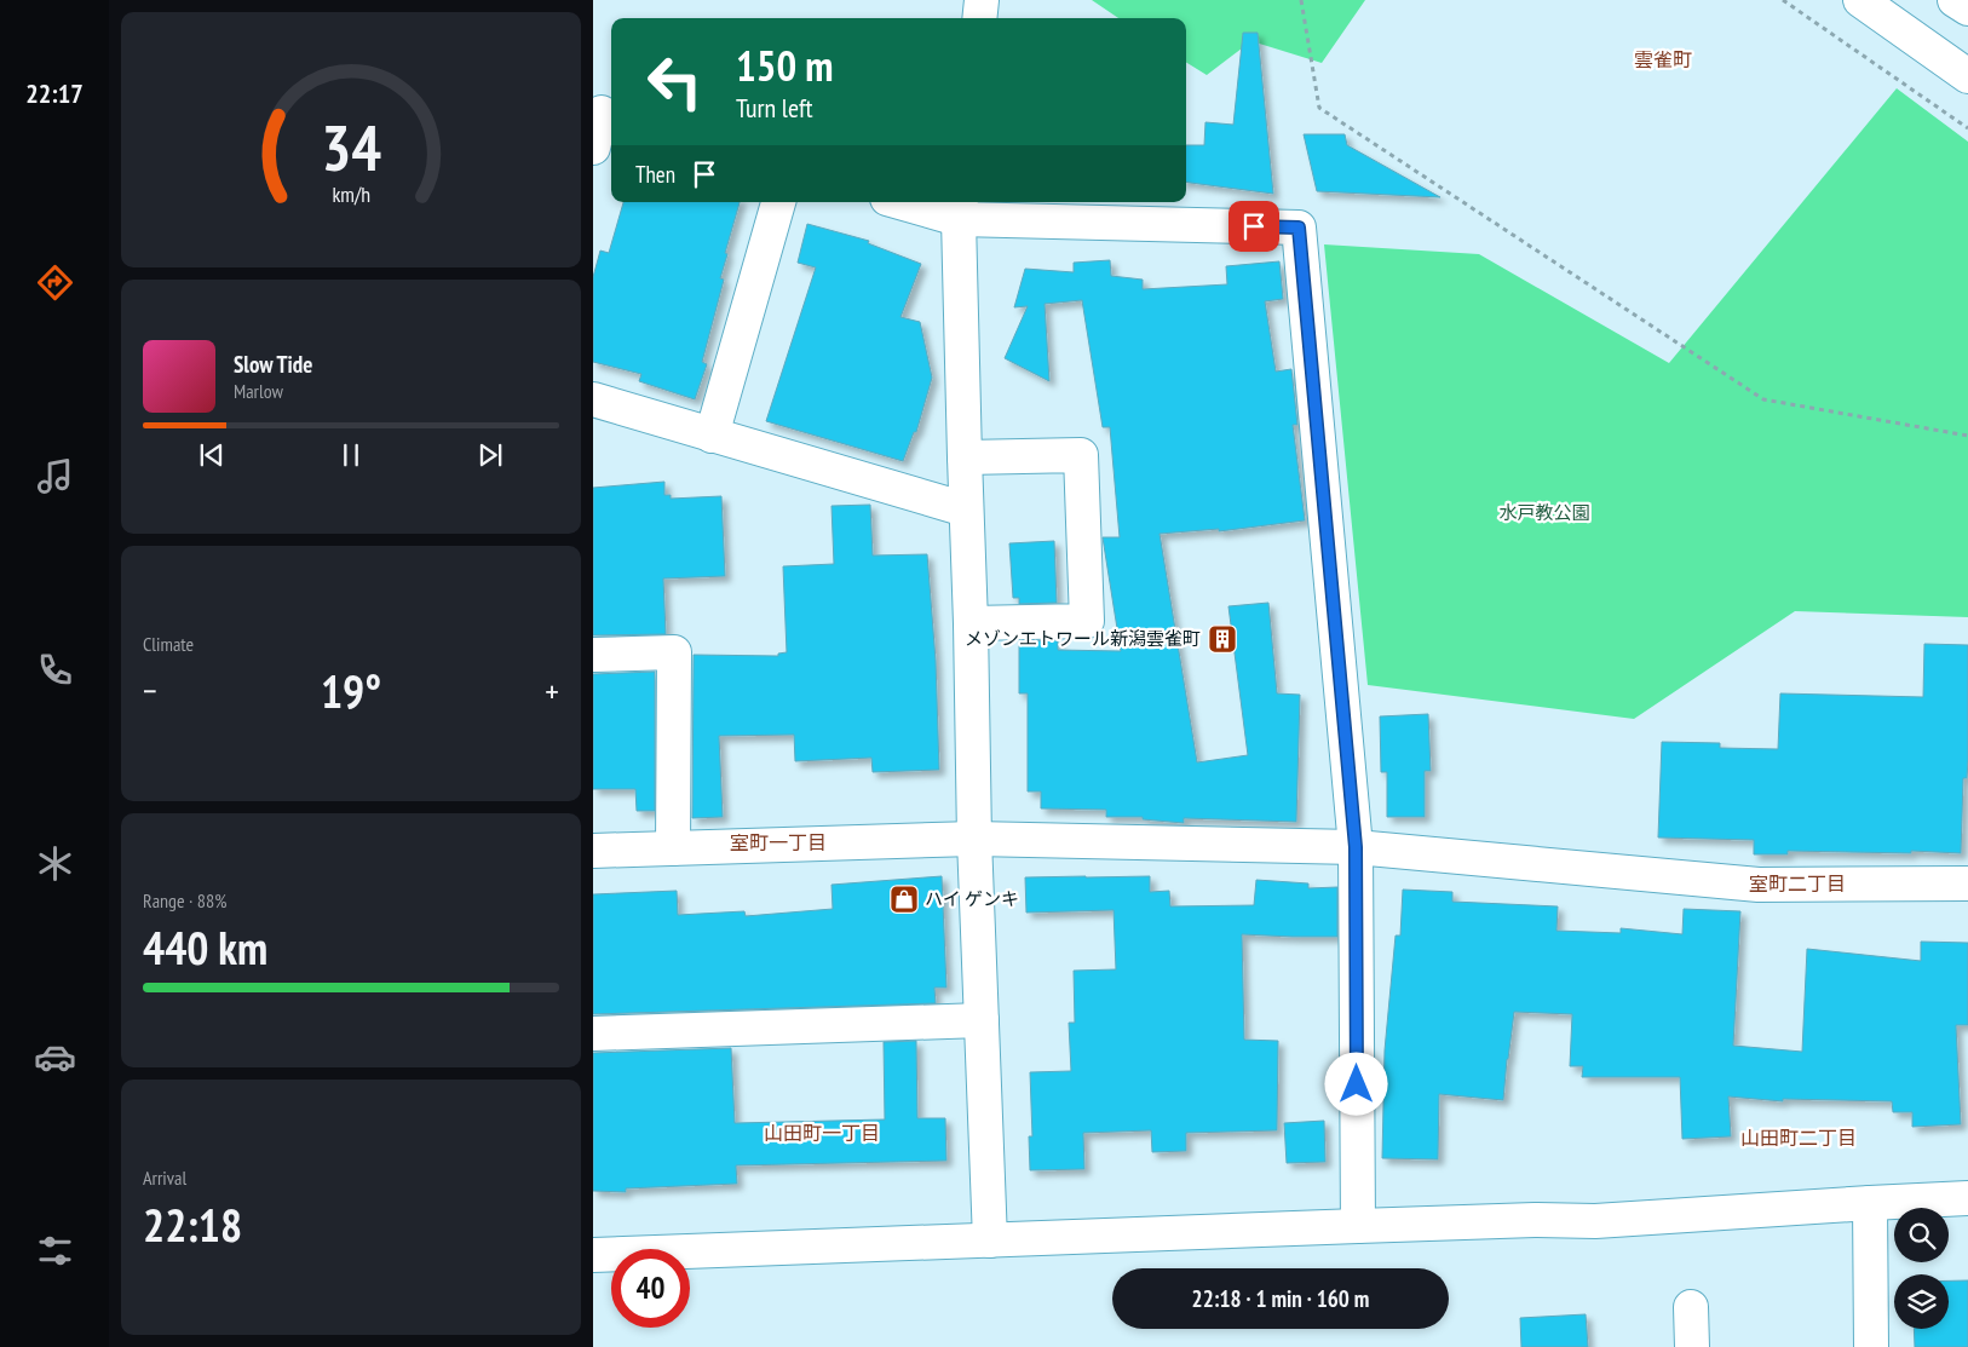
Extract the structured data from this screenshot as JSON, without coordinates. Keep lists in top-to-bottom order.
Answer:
{
  "districts": [
    "雲雀町",
    "室町一丁目",
    "室町二丁目",
    "山田町一丁目",
    "山田町二丁目"
  ],
  "parks": ["水戸教公園"],
  "places": {
    "building": ["メゾンエトワール新潟雲雀町"],
    "shop": ["ハイ ゲンキ"]
  },
  "page": {
    "tabs": "22:17",
    "turn": ["150 m", "Turn left"],
    "then": "Then",
    "song": ["Slow Tide", "Marlow"],
    "tile": [
      "Climate",
      ["Range · 88%", "440 km"],
      ["Arrival", "22:18"]
    ],
    "heat": ["−", "19°", "+"],
    "limit": "40",
    "trip": "22:18 · 1 min · 160 m",
    "gauge": ["34", "km/h"]
  }
}
